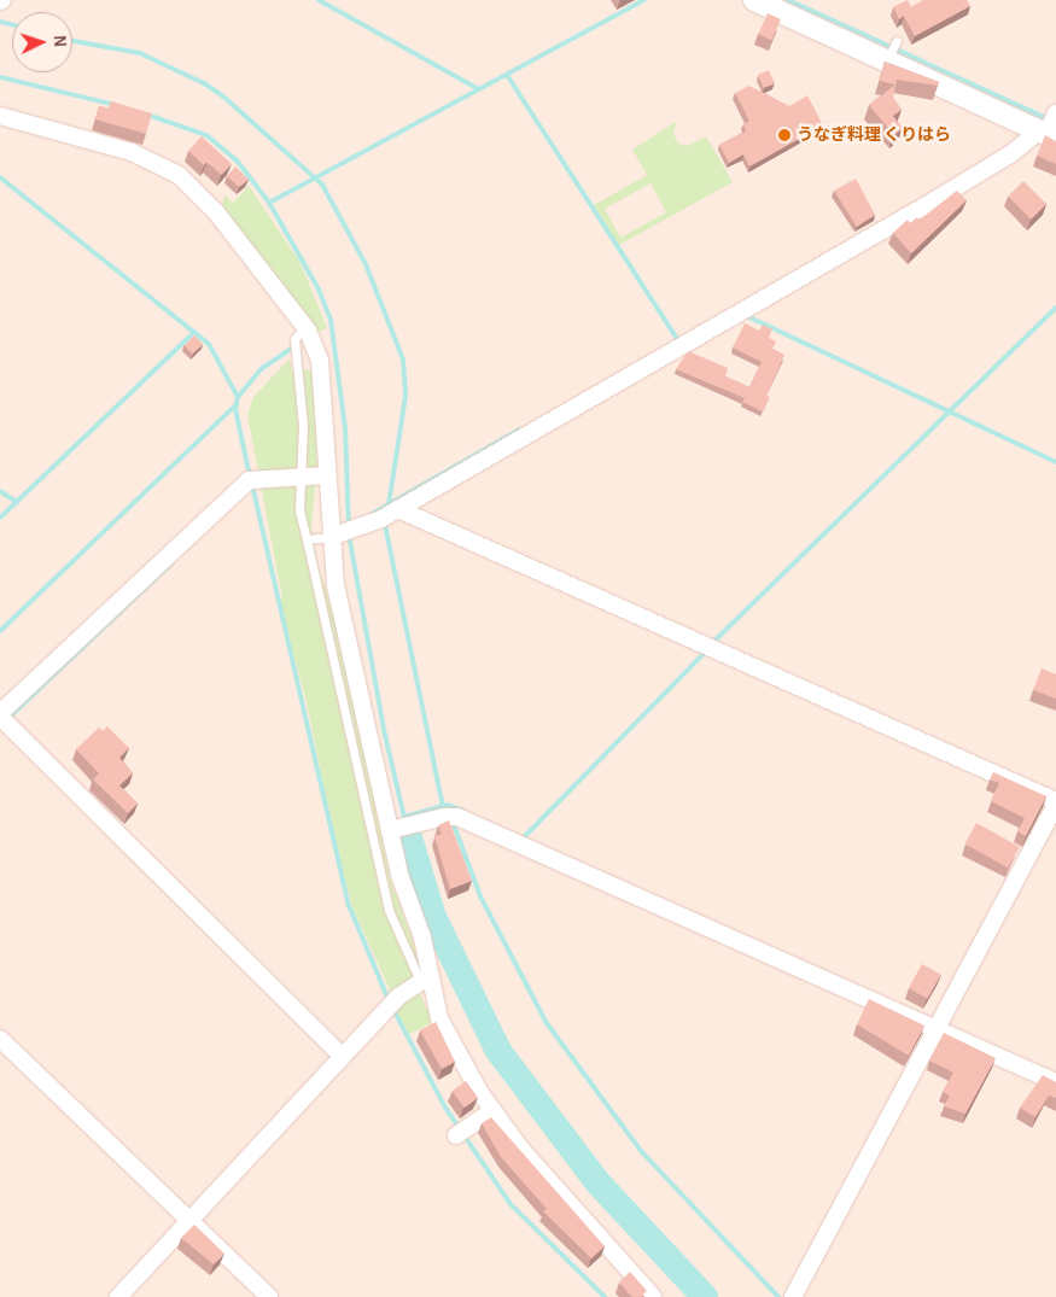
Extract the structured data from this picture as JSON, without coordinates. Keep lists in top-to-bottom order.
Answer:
{
  "places": ["うなぎ料理 くりはら"],
  "north": "right"
}
